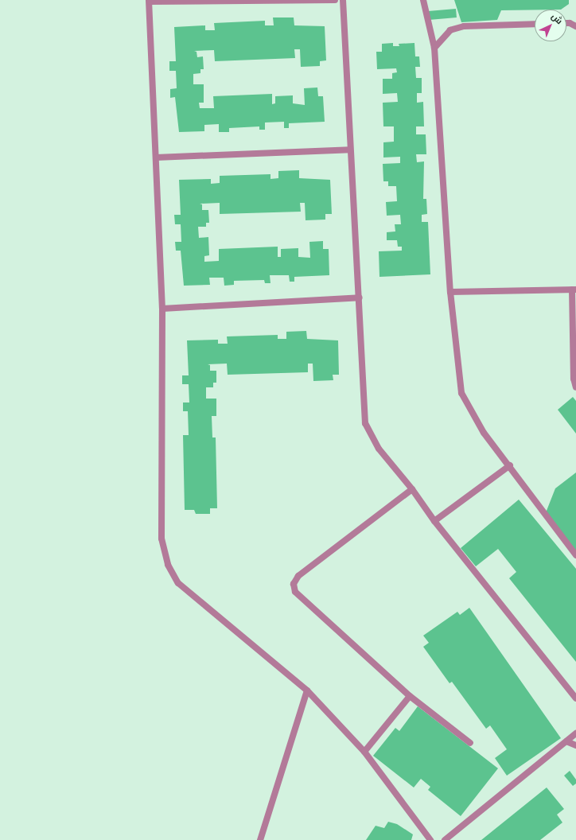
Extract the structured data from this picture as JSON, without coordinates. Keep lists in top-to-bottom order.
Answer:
{
  "north": "top right"
}
